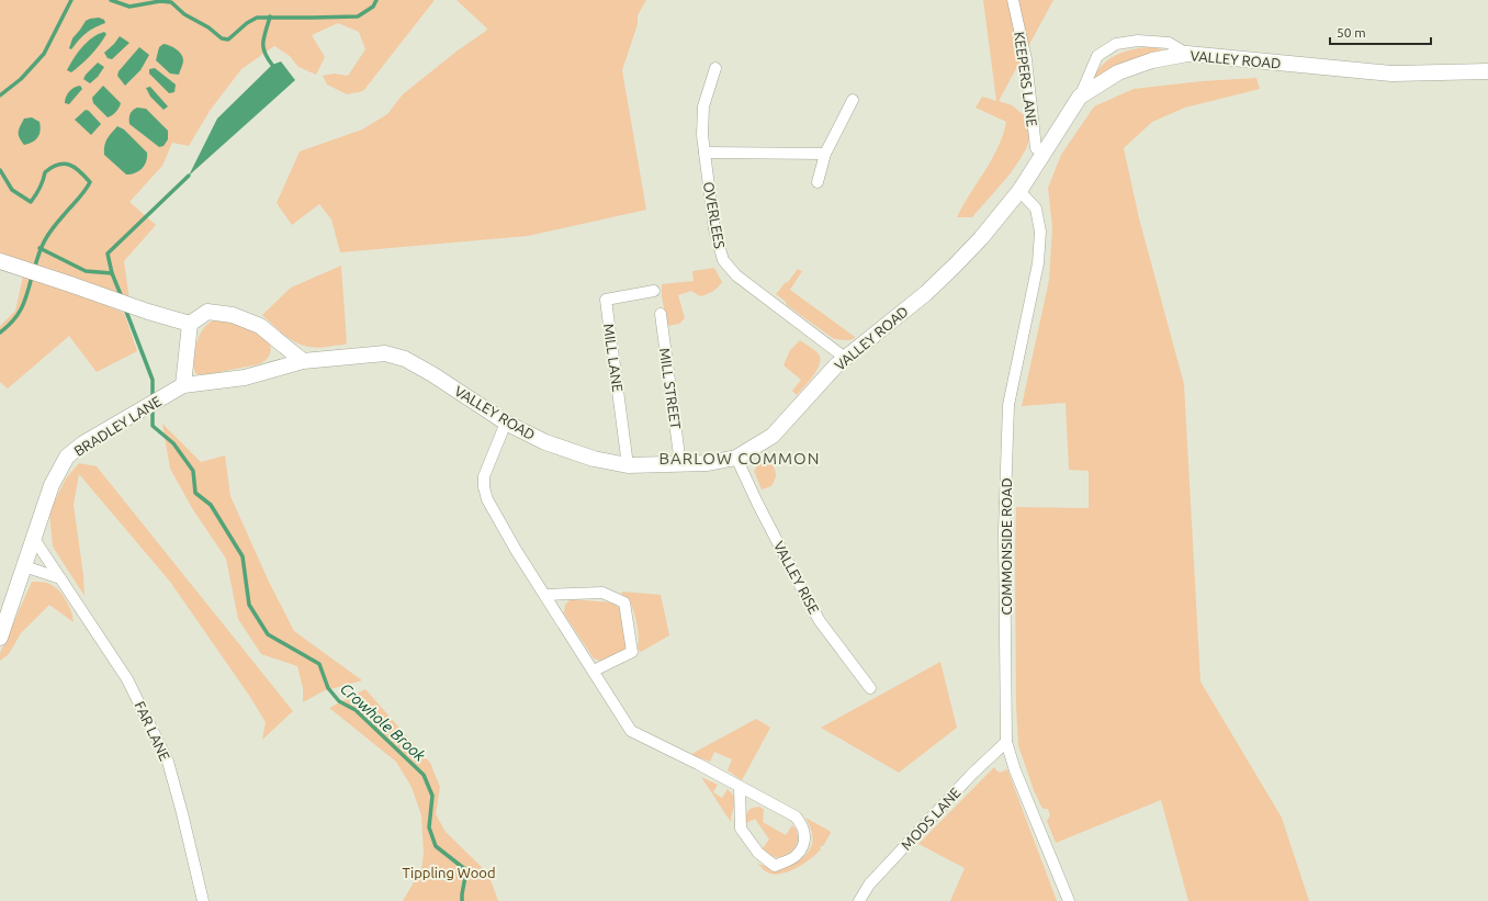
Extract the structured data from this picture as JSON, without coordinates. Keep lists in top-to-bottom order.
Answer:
{
  "streets": {
    "main road": ["VALLEY ROAD", "BRADLEY LANE"],
    "street": [
      "KEEPERS LANE",
      "OVERLEES",
      "MILL LANE",
      "MILL STREET",
      "COMMONSIDE ROAD",
      "VALLEY RISE",
      "FAR LANE",
      "MODS LANE"
    ]
  },
  "crossings": [
    ["VALLEY ROAD", "KEEPERS LANE"],
    ["VALLEY ROAD", "OVERLEES"],
    ["VALLEY ROAD", "MILL LANE"],
    ["VALLEY ROAD", "MILL STREET"],
    ["VALLEY ROAD", "BRADLEY LANE"],
    ["VALLEY ROAD", "COMMONSIDE ROAD"],
    ["VALLEY ROAD", "VALLEY RISE"],
    ["BRADLEY LANE", "FAR LANE"],
    ["COMMONSIDE ROAD", "MODS LANE"]
  ],
  "districts": ["BARLOW COMMON"],
  "water": ["Crowhole Brook"],
  "parks": ["Tippling Wood"],
  "scale_bar": "50 m"
}
